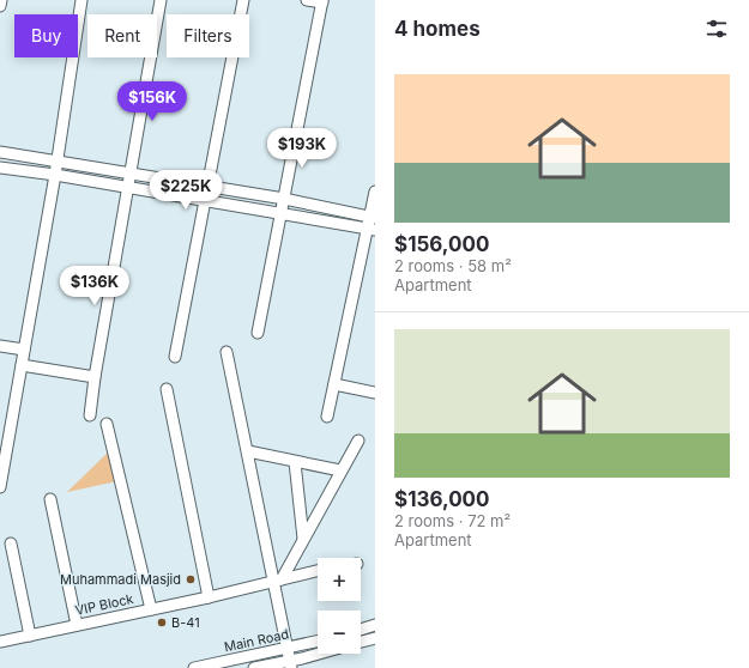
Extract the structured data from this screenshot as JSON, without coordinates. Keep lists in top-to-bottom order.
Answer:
{
  "streets": {
    "street": ["VIP Block", "Main Road"]
  },
  "places": ["Muhammadi Masjid", "B-41"],
  "page": {
    "heading": "4 homes",
    "chip": ["Buy", "Rent", "Filters"],
    "list": [
      {
        "name": "$156,000",
        "note": "2 rooms · 58 m² · Apartment"
      },
      {
        "name": "$136,000",
        "note": "2 rooms · 72 m² · Apartment"
      }
    ],
    "price": [
      "$156K",
      "$193K",
      "$225K",
      "$136K"
    ],
    "map_buttons": ["+", "−"]
  }
}
